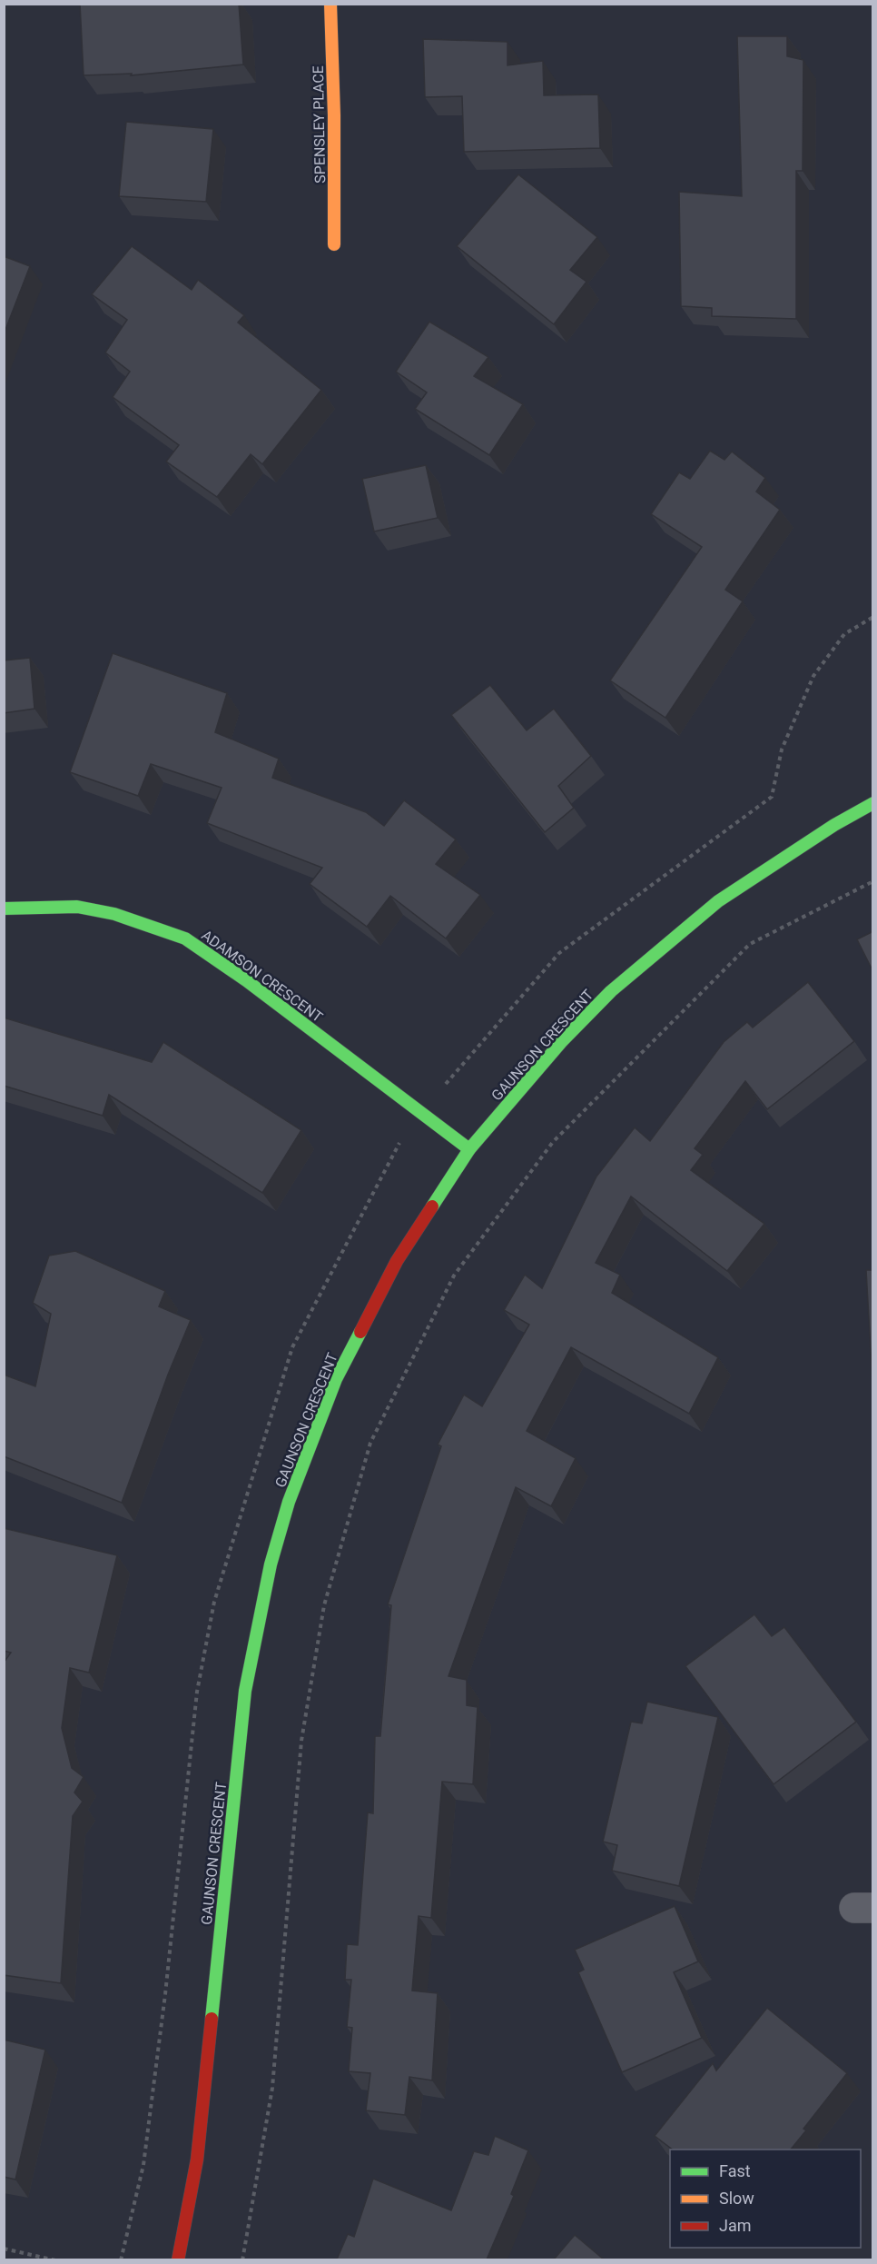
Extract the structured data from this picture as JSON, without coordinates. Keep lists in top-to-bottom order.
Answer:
{
  "streets": {
    "street": ["SPENSLEY PLACE", "ADAMSON CRESCENT", "GAUNSON CRESCENT"]
  },
  "crossings": [
    ["ADAMSON CRESCENT", "GAUNSON CRESCENT"]
  ],
  "legend": ["Fast", "Slow", "Jam"]
}
